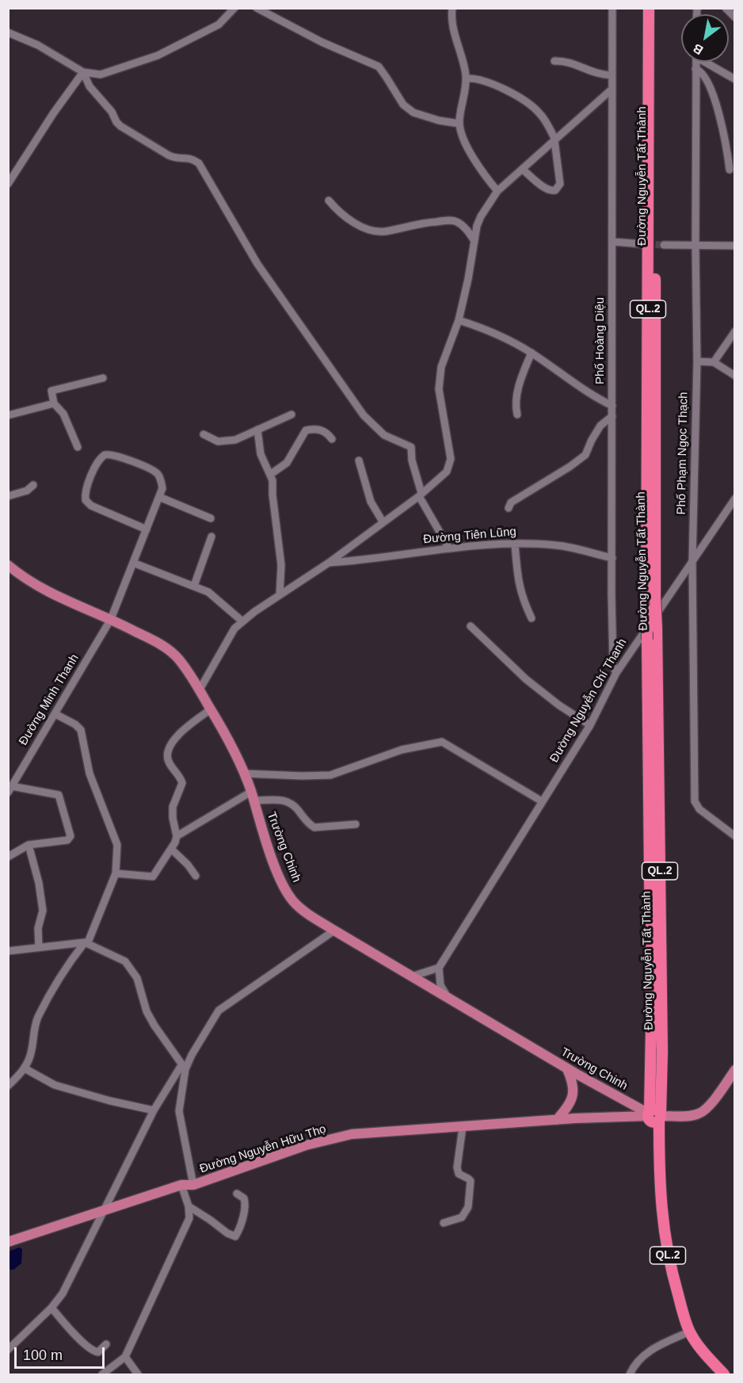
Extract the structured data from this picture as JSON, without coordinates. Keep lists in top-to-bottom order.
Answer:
{
  "streets": {
    "highway": ["Đường Nguyễn Tất Thành", "QL.2"],
    "main road": ["Trường Chinh", "Đường Nguyễn Hữu Thọ"],
    "street": [
      "Phố Hoàng Diệu",
      "Phố Phạm Ngọc Thạch",
      "Đường Tiên Lũng",
      "Đường Minh Thanh",
      "Đường Nguyễn Chí Thanh"
    ]
  },
  "crossings": [
    ["Đường Nguyễn Tất Thành", "QL.2"],
    ["Đường Nguyễn Tất Thành", "Trường Chinh"],
    ["Đường Nguyễn Tất Thành", "Đường Nguyễn Hữu Thọ"],
    ["QL.2", "Trường Chinh"],
    ["QL.2", "Đường Nguyễn Hữu Thọ"],
    ["Phố Hoàng Diệu", "Đường Tiên Lũng"],
    ["Phố Hoàng Diệu", "Đường Nguyễn Chí Thanh"],
    ["Phố Phạm Ngọc Thạch", "Đường Nguyễn Chí Thanh"],
    ["Đường Minh Thanh", "Trường Chinh"],
    ["Trường Chinh", "Đường Nguyễn Hữu Thọ"]
  ],
  "scale_bar": "100 m",
  "north": "bottom left"
}
